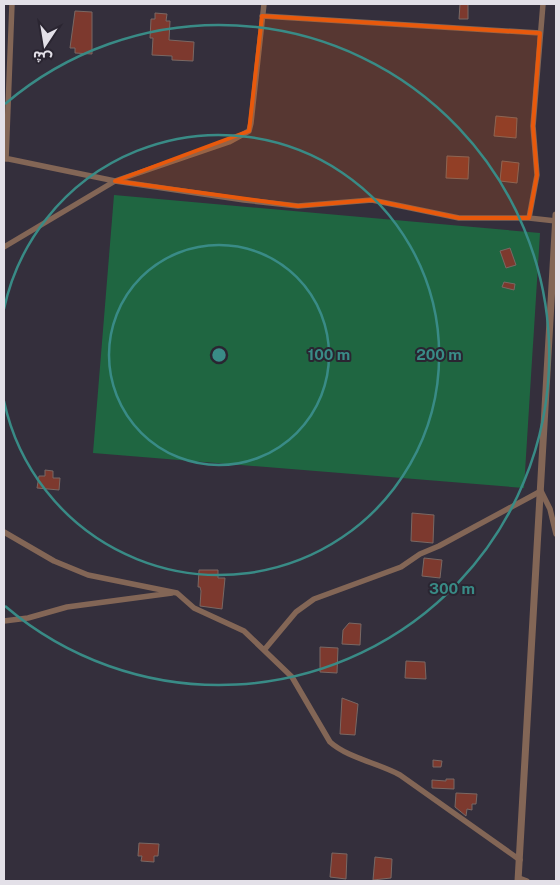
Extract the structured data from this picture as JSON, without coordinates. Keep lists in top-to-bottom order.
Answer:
{
  "north": "bottom",
  "rings": ["100 m", "200 m", "300 m"]
}
